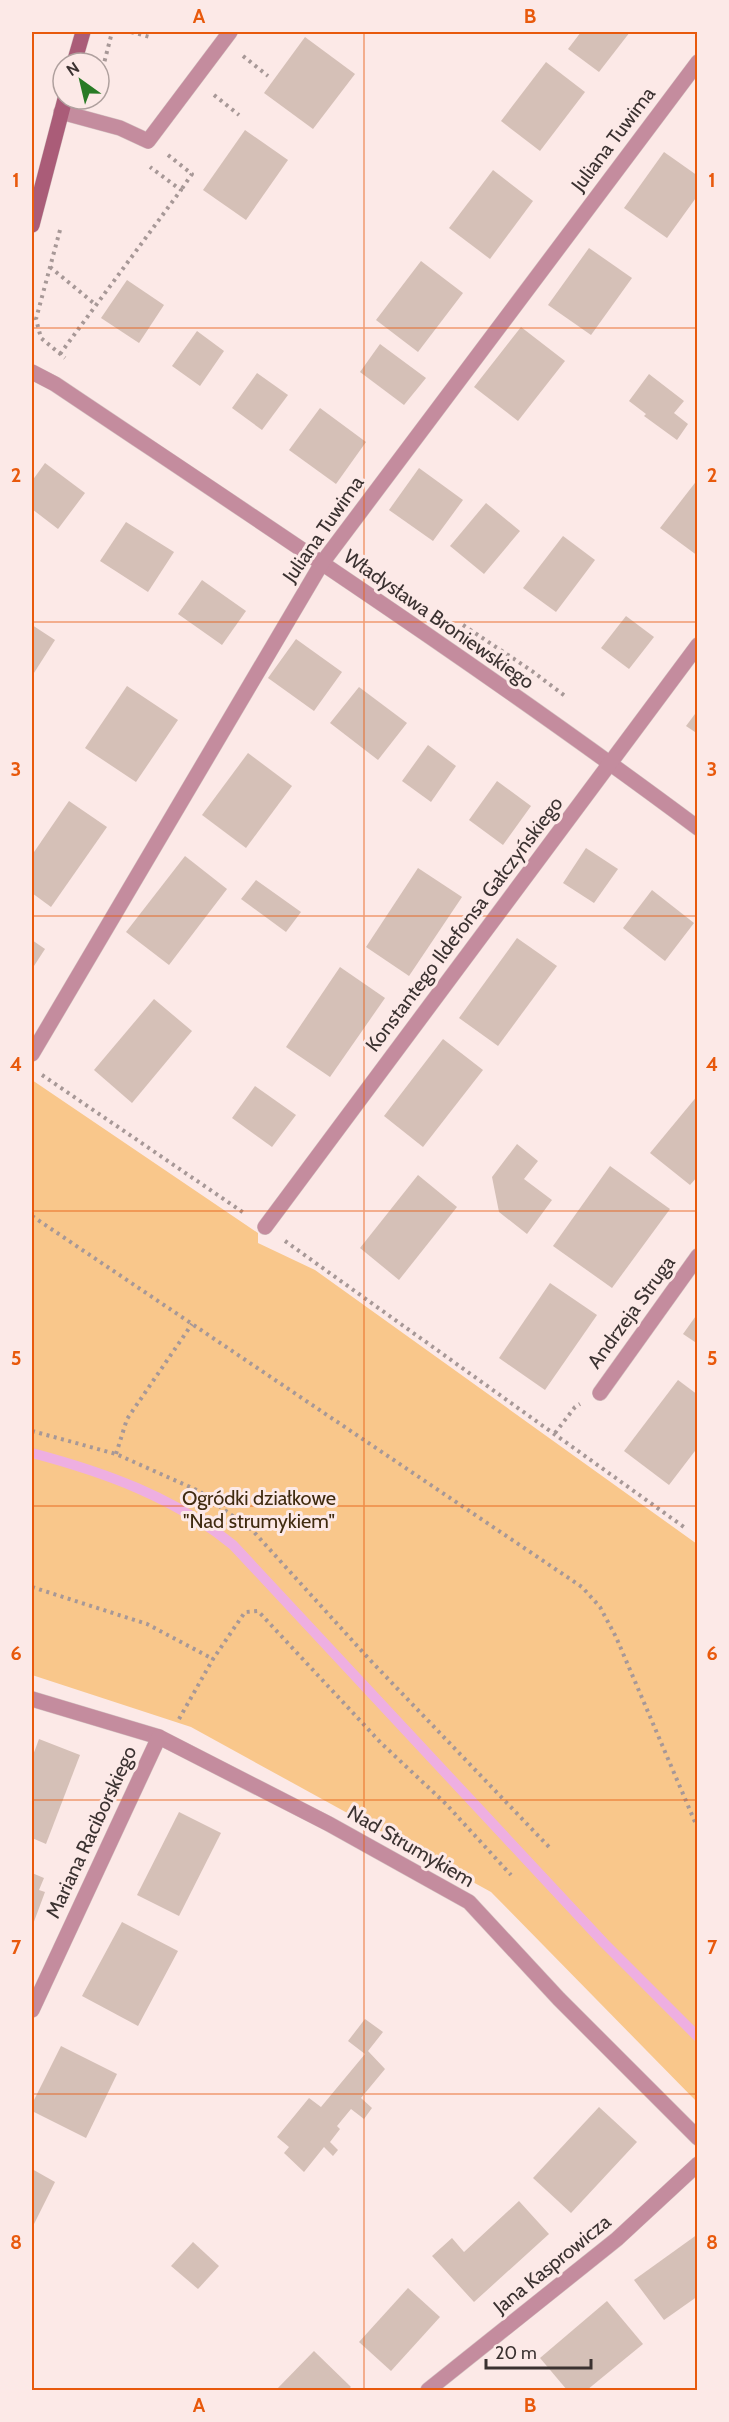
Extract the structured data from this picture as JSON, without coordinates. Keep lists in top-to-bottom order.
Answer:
{
  "streets": {
    "street": [
      "Juliana Tuwima",
      "Władysława Broniewskiego",
      "Konstantego Ildefonsa Gałczyńskiego",
      "Andrzeja Struga",
      "Mariana Raciborskiego",
      "Nad Strumykiem",
      "Jana Kasprowicza"
    ]
  },
  "crossings": [
    ["Juliana Tuwima", "Władysława Broniewskiego"],
    ["Władysława Broniewskiego", "Konstantego Ildefonsa Gałczyńskiego"],
    ["Mariana Raciborskiego", "Nad Strumykiem"]
  ],
  "parks": ["Ogródki działkowe \"Nad strumykiem\""],
  "scale_bar": "20 m",
  "north": "top left",
  "grid": {
    "columns": ["A", "B"],
    "rows": [
      "1",
      "2",
      "3",
      "4",
      "5",
      "6",
      "7",
      "8"
    ]
  }
}
